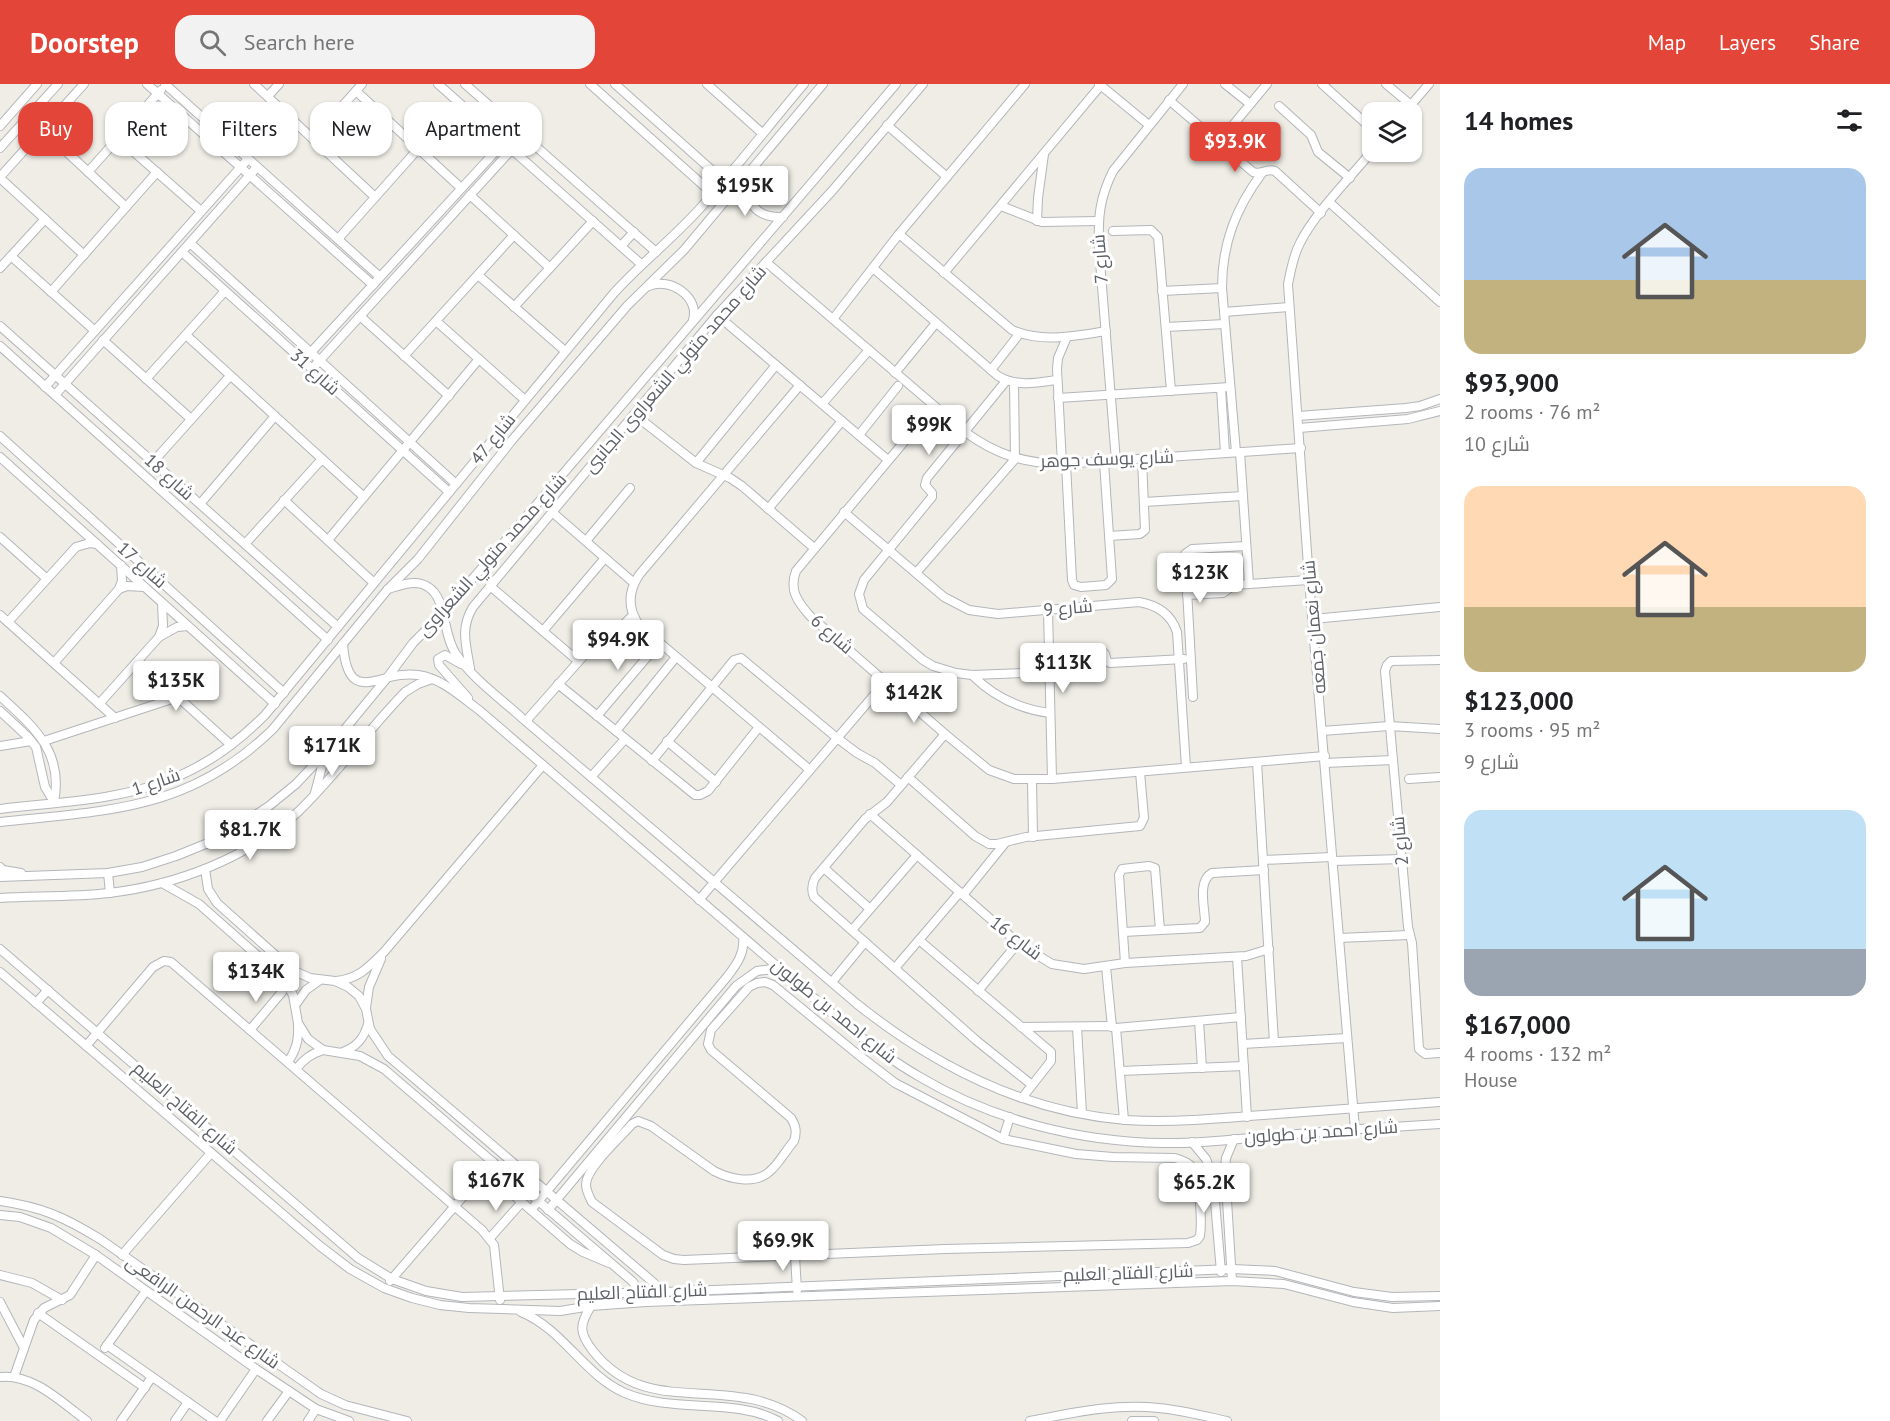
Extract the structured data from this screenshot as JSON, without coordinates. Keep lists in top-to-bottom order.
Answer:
{
  "streets": {
    "street": [
      "شارع 7",
      "شارع محمد متولي الشعراوى الجانبى",
      "شارع 31",
      "شارع 47",
      "شارع يوسف جوهر",
      "شارع 18",
      "شارع محمد متولي الشعراوى",
      "شارع 17",
      "شارع 9",
      "شارع نعمان جمعه",
      "شارع 6",
      "شارع 1",
      "شارع 2",
      "شارع 16",
      "شارع احمد بن طولون",
      "شارع الفتاح العليم",
      "شارع عبد الرحمن الرافعى"
    ]
  },
  "crossings": [
    ["شارع 7", "شارع يوسف جوهر"],
    ["شارع محمد متولي الشعراوى الجانبى", "شارع يوسف جوهر"],
    ["شارع محمد متولي الشعراوى الجانبى", "شارع احمد بن طولون"],
    ["شارع 31", "شارع 47"],
    ["شارع 47", "شارع 18"],
    ["شارع 47", "شارع 17"],
    ["شارع 47", "شارع 1"],
    ["شارع يوسف جوهر", "شارع نعمان جمعه"],
    ["شارع يوسف جوهر", "شارع 6"],
    ["شارع محمد متولي الشعراوى", "شارع احمد بن طولون"],
    ["شارع 17", "شارع 1"],
    ["شارع 9", "شارع 6"],
    ["شارع نعمان جمعه", "شارع 6"],
    ["شارع نعمان جمعه", "شارع احمد بن طولون"],
    ["شارع 6", "شارع 2"]
  ],
  "page": {
    "header": "Doorstep",
    "search": "Search here",
    "nav": ["Map", "Layers", "Share"],
    "heading": "14 homes",
    "chip": [
      "Buy",
      "Rent",
      "Filters",
      "New",
      "Apartment"
    ],
    "price": [
      "$93.9K",
      "$195K",
      "$99K",
      "$123K",
      "$94.9K",
      "$113K",
      "$135K",
      "$142K",
      "$171K",
      "$81.7K",
      "$134K",
      "$167K",
      "$65.2K",
      "$69.9K"
    ],
    "list": [
      {
        "name": "$93,900",
        "note": "2 rooms · 76 m² · شارع 10"
      },
      {
        "name": "$123,000",
        "note": "3 rooms · 95 m² · شارع 9"
      },
      {
        "name": "$167,000",
        "note": "4 rooms · 132 m² · House"
      }
    ]
  }
}
